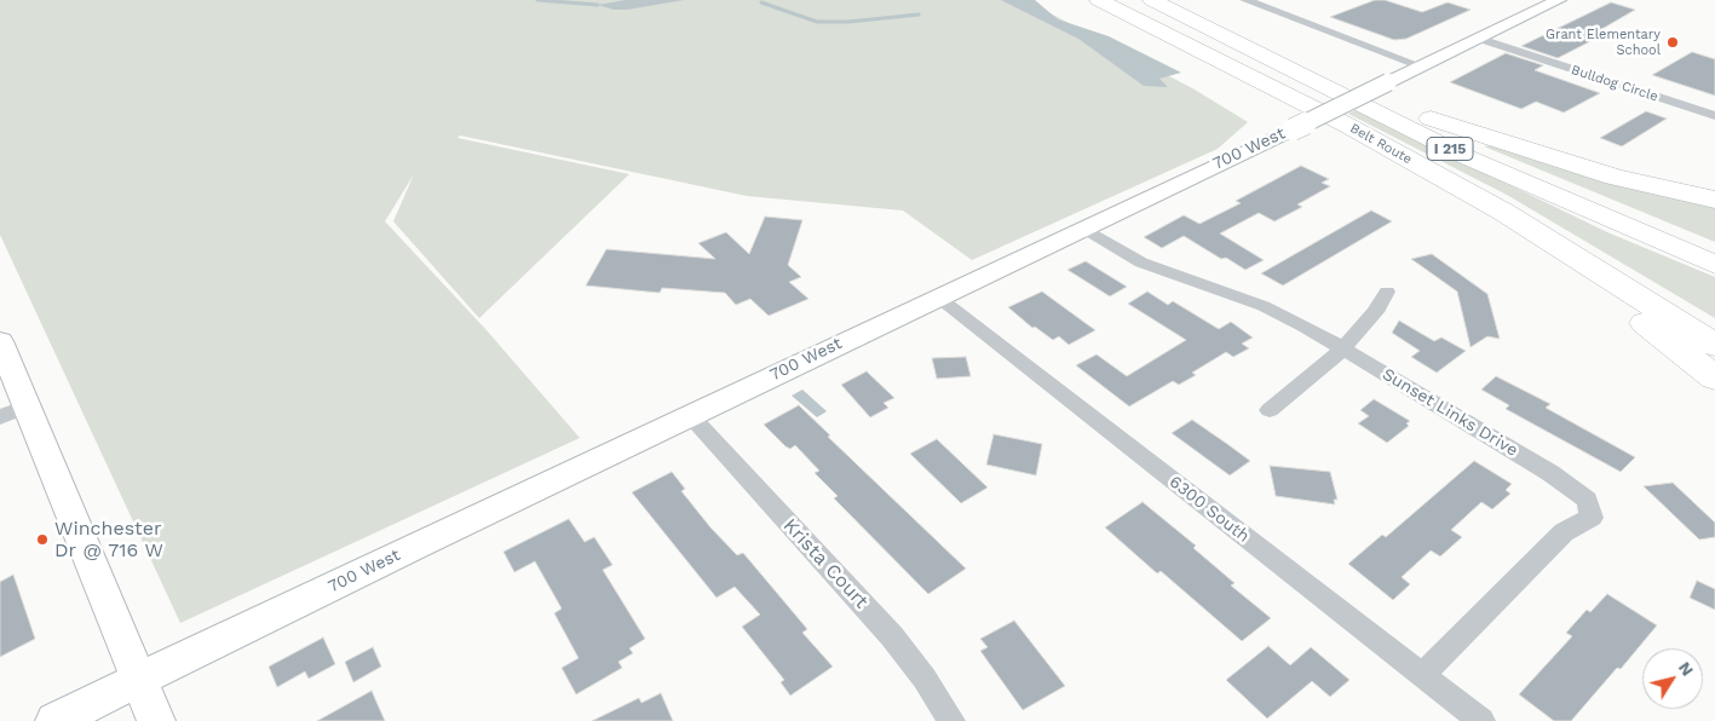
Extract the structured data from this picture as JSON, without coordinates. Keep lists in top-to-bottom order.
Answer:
{
  "streets": {
    "highway": ["Belt Route", "I 215"],
    "main road": ["700 West"],
    "street": [
      "Bulldog Circle",
      "Sunset Links Drive",
      "6300 South",
      "Krista Court"
    ]
  },
  "crossings": [
    ["Bulldog Circle", "700 West"],
    ["700 West", "Sunset Links Drive"],
    ["700 West", "6300 South"],
    ["700 West", "Krista Court"],
    ["Sunset Links Drive", "6300 South"]
  ],
  "places": ["Grant Elementary School", "Winchester Dr @ 716 W"],
  "north": "top right"
}
